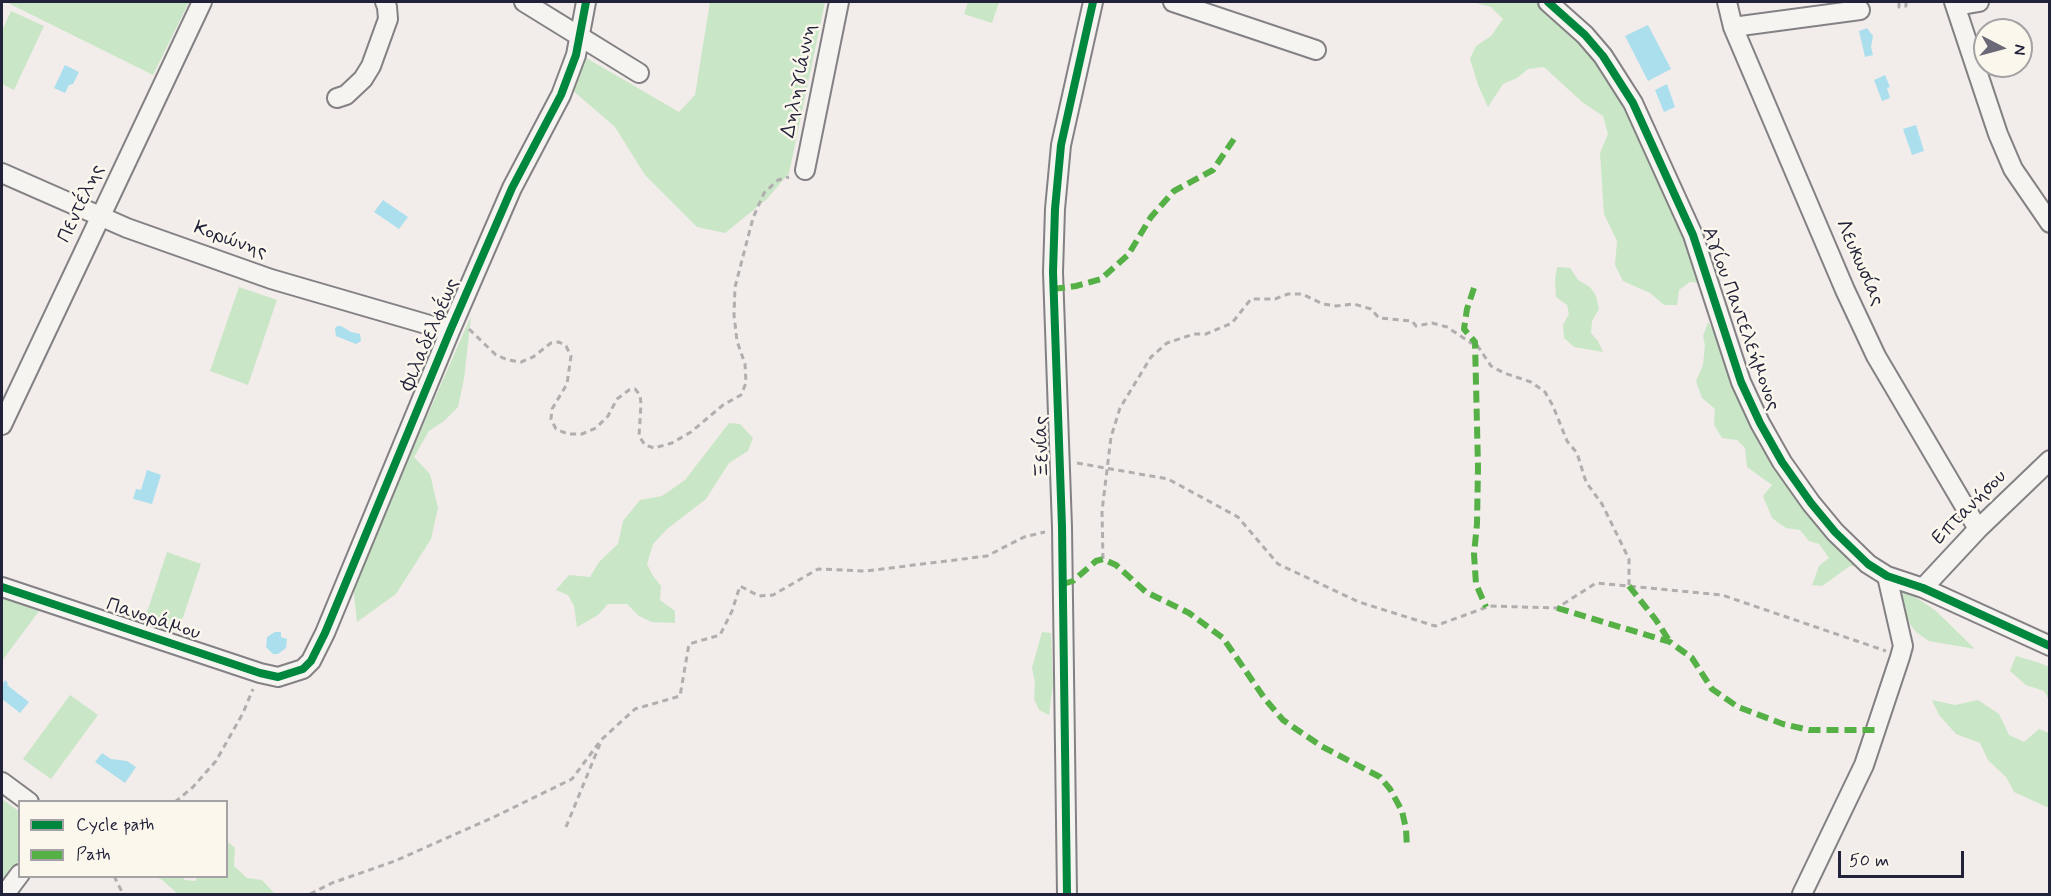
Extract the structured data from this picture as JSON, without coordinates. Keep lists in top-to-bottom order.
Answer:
{
  "streets": {
    "street": [
      "Δηληγιάννη",
      "Πεντέλης",
      "Κορώνης",
      "Λευκωσίας",
      "Αγίου Παντελεήμονος",
      "Φιλαδελφέως",
      "Ξενίας",
      "Επτανήσου",
      "Πανοράμου"
    ]
  },
  "crossings": [
    ["Πεντέλης", "Κορώνης"],
    ["Κορώνης", "Φιλαδελφέως"],
    ["Λευκωσίας", "Επτανήσου"],
    ["Αγίου Παντελεήμονος", "Επτανήσου"],
    ["Φιλαδελφέως", "Πανοράμου"]
  ],
  "legend": ["Cycle path", "Path"],
  "scale_bar": "50 m",
  "north": "right"
}
